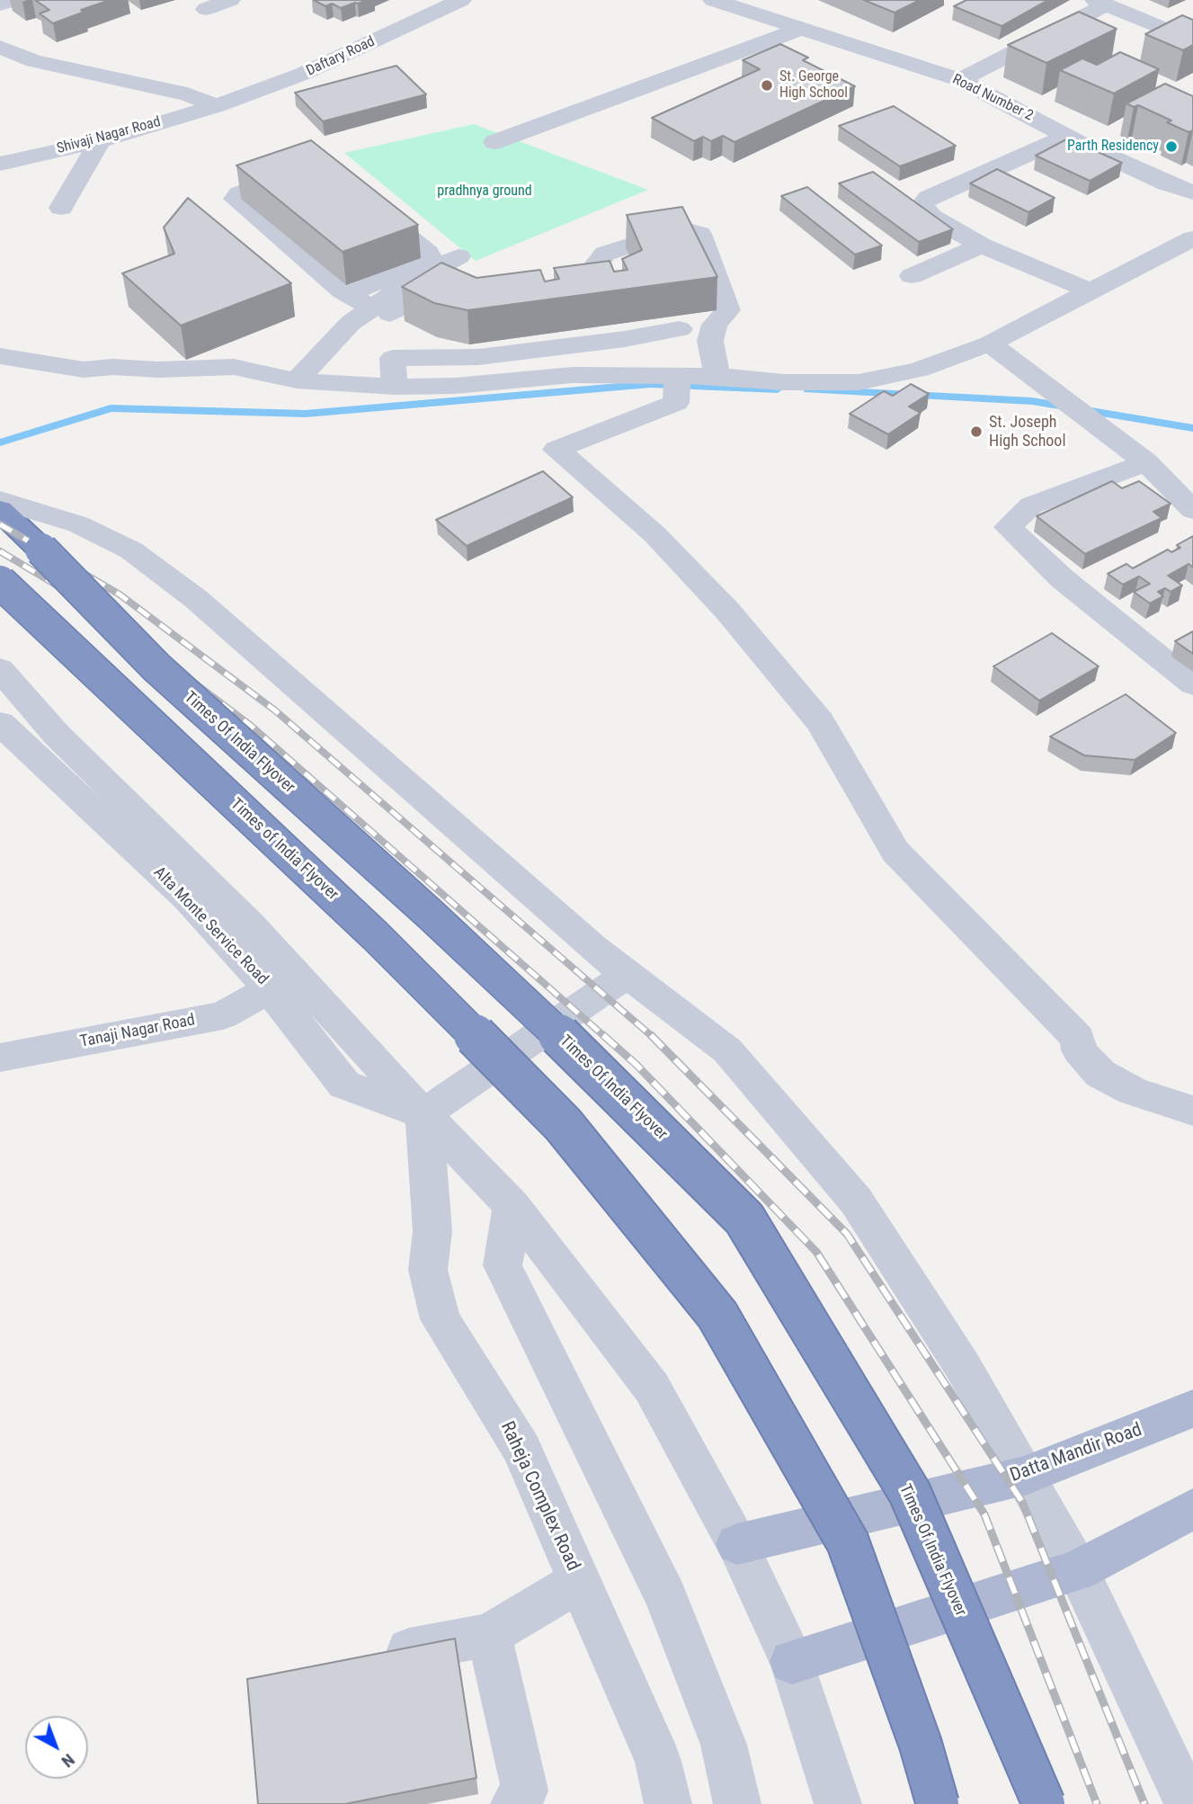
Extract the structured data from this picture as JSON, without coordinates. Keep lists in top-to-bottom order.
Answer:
{
  "streets": {
    "highway": ["Times Of India Flyover", "Times of India Flyover"],
    "main road": ["Datta Mandir Road"],
    "street": [
      "Daftary Road",
      "Road Number 2",
      "Shivaji Nagar Road",
      "Alta Monte Service Road",
      "Tanaji Nagar Road",
      "Raheja Complex Road"
    ]
  },
  "crossings": [
    ["Daftary Road", "Shivaji Nagar Road"],
    ["Alta Monte Service Road", "Tanaji Nagar Road"],
    ["Alta Monte Service Road", "Raheja Complex Road"]
  ],
  "parks": ["pradhnya ground"],
  "places": ["St. George High School", "Parth Residency", "St. Joseph High School"],
  "north": "bottom right"
}
